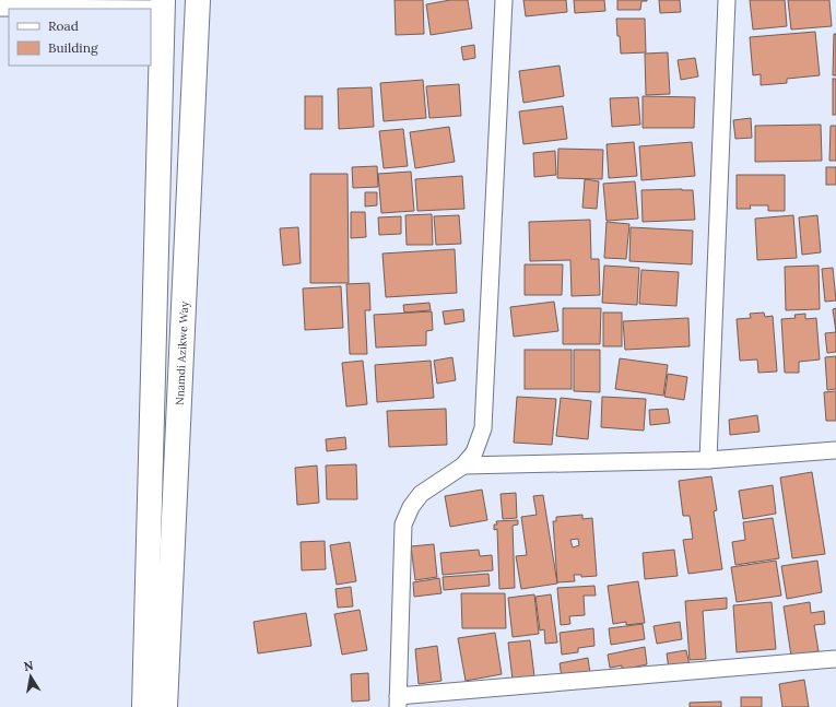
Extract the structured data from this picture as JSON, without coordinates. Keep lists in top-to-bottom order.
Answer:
{
  "streets": {
    "highway": ["Nnamdi Azikwe Way"]
  },
  "legend": ["Road", "Building"],
  "north": "top"
}
